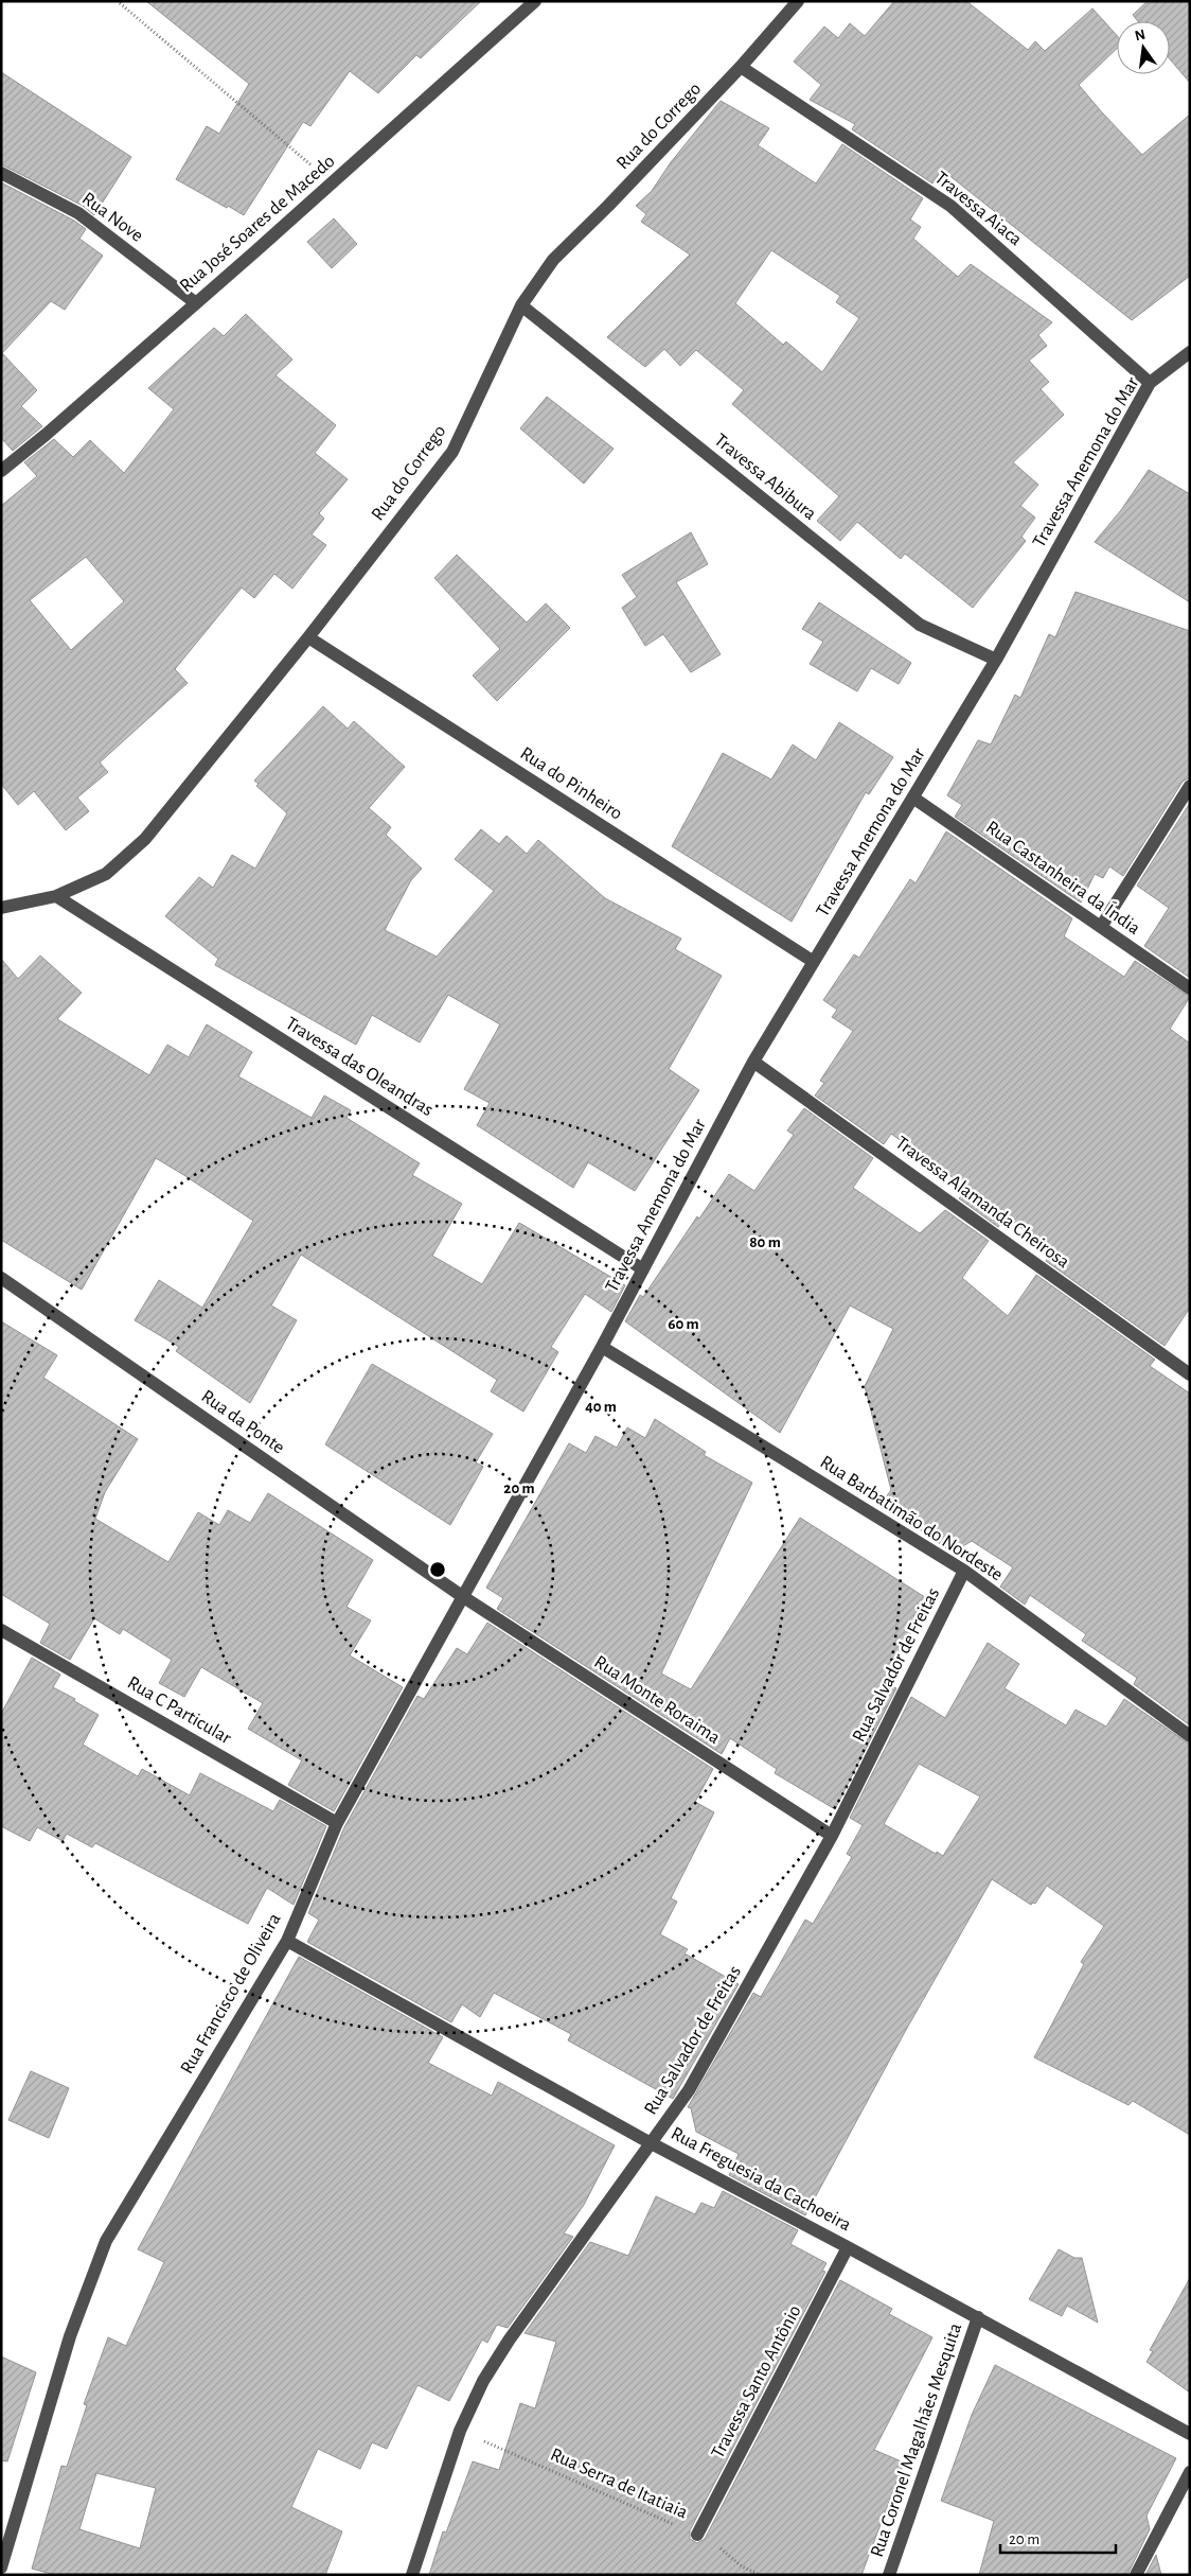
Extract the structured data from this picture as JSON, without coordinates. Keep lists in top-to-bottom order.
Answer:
{
  "streets": {
    "street": [
      "Rua do Corrego",
      "Travessa Aiaca",
      "Rua Nove",
      "Rua José Soares de Macedo",
      "Travessa Anemona do Mar",
      "Travessa Abibura",
      "Rua do Pinheiro",
      "Rua Castanheira da Índia",
      "Travessa das Oleandras",
      "Travessa Alamanda Cheirosa",
      "Rua da Ponte",
      "Rua Barbatimão do Nordeste",
      "Rua Salvador de Freitas",
      "Rua Monte Roraima",
      "Rua C Particular",
      "Rua Francisco de Oliveira",
      "Rua Freguesia da Cachoeira",
      "Travessa Santo Antônio",
      "Rua Coronel Magalhães Mesquita"
    ],
    "path": ["Rua Serra de Itatiaia"]
  },
  "crossings": [
    ["Rua do Corrego", "Travessa Aiaca"],
    ["Rua do Corrego", "Travessa Abibura"],
    ["Rua do Corrego", "Rua do Pinheiro"],
    ["Rua do Corrego", "Travessa das Oleandras"],
    ["Travessa Aiaca", "Travessa Anemona do Mar"],
    ["Rua Nove", "Rua José Soares de Macedo"],
    ["Travessa Anemona do Mar", "Travessa Abibura"],
    ["Travessa Anemona do Mar", "Rua do Pinheiro"],
    ["Travessa Anemona do Mar", "Rua Castanheira da Índia"],
    ["Travessa Anemona do Mar", "Travessa das Oleandras"],
    ["Travessa Anemona do Mar", "Travessa Alamanda Cheirosa"],
    ["Travessa Anemona do Mar", "Rua Barbatimão do Nordeste"],
    ["Travessa Anemona do Mar", "Rua Francisco de Oliveira"],
    ["Rua da Ponte", "Rua Monte Roraima"],
    ["Rua da Ponte", "Rua Francisco de Oliveira"],
    ["Rua Barbatimão do Nordeste", "Rua Salvador de Freitas"],
    ["Rua Barbatimão do Nordeste", "Rua Francisco de Oliveira"],
    ["Rua Salvador de Freitas", "Rua Monte Roraima"],
    ["Rua Salvador de Freitas", "Rua Freguesia da Cachoeira"],
    ["Rua Salvador de Freitas", "Rua Serra de Itatiaia"],
    ["Rua Monte Roraima", "Rua Francisco de Oliveira"],
    ["Rua C Particular", "Rua Francisco de Oliveira"],
    ["Rua Francisco de Oliveira", "Rua Freguesia da Cachoeira"],
    ["Rua Freguesia da Cachoeira", "Travessa Santo Antônio"],
    ["Rua Freguesia da Cachoeira", "Rua Coronel Magalhães Mesquita"],
    ["Travessa Santo Antônio", "Rua Serra de Itatiaia"]
  ],
  "scale_bar": "20 m",
  "north": "top",
  "rings": [
    "80 m",
    "60 m",
    "40 m",
    "20 m"
  ]
}
